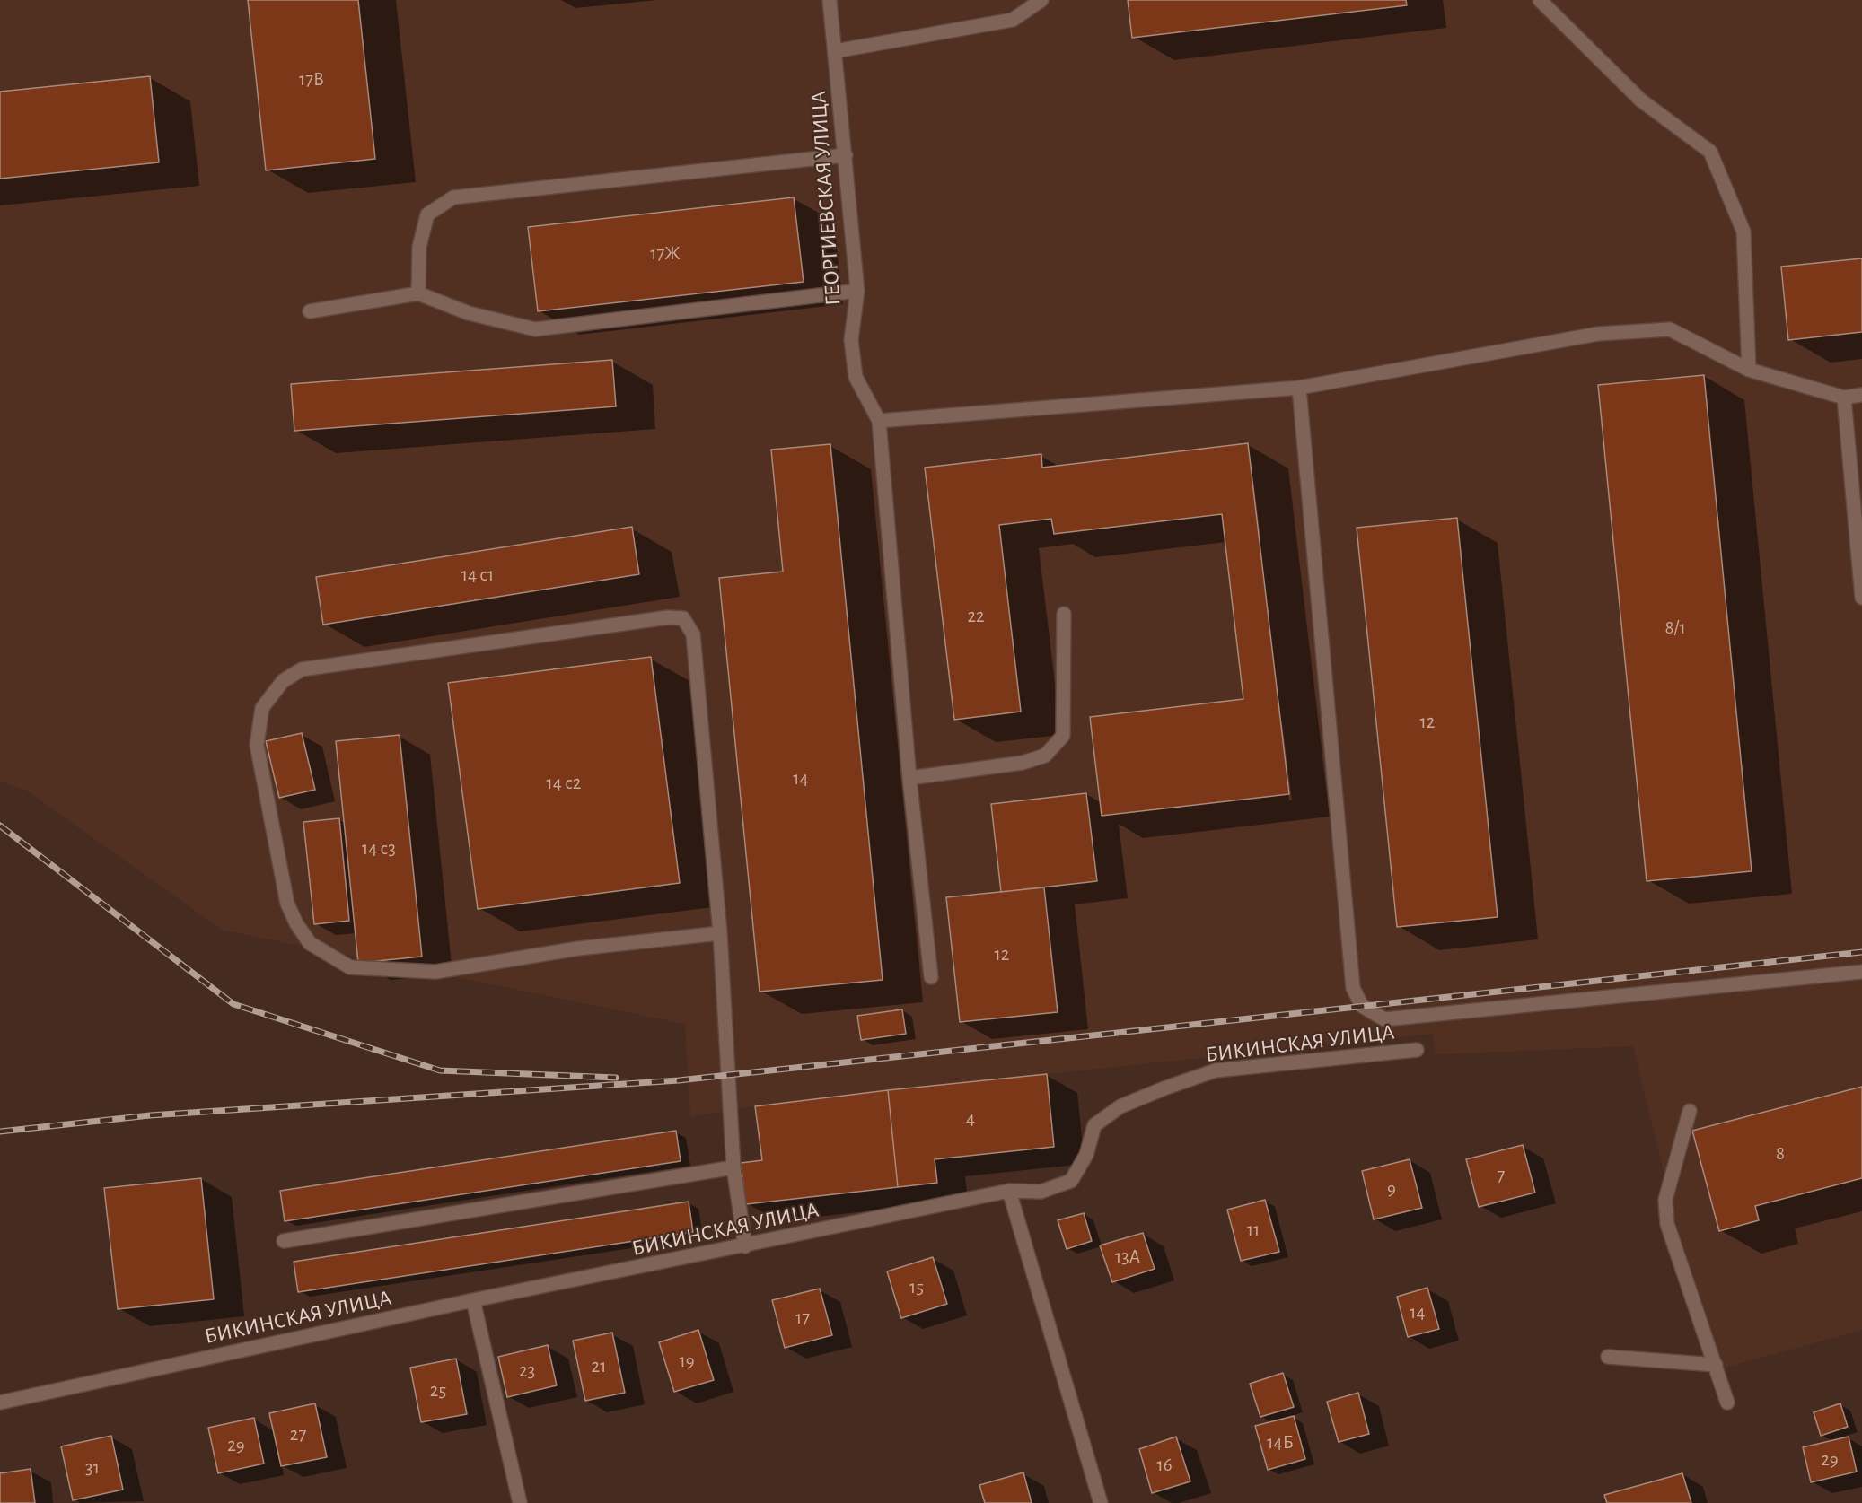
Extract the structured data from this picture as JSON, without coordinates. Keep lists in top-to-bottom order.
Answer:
{
  "streets": {
    "street": ["ГЕОРГИЕВСКАЯ УЛИЦА", "БИКИНСКАЯ УЛИЦА"]
  },
  "house_numbers": [
    "17В",
    "17Ж",
    "14 с1",
    "22",
    "8/1",
    "12",
    "14",
    "14 с2",
    "14 с3",
    "12",
    "4",
    "8",
    "7",
    "9",
    "11",
    "13А",
    "15",
    "14",
    "17",
    "19",
    "21",
    "23",
    "25",
    "27",
    "14Б",
    "29",
    "29",
    "16",
    "31"
  ]
}
